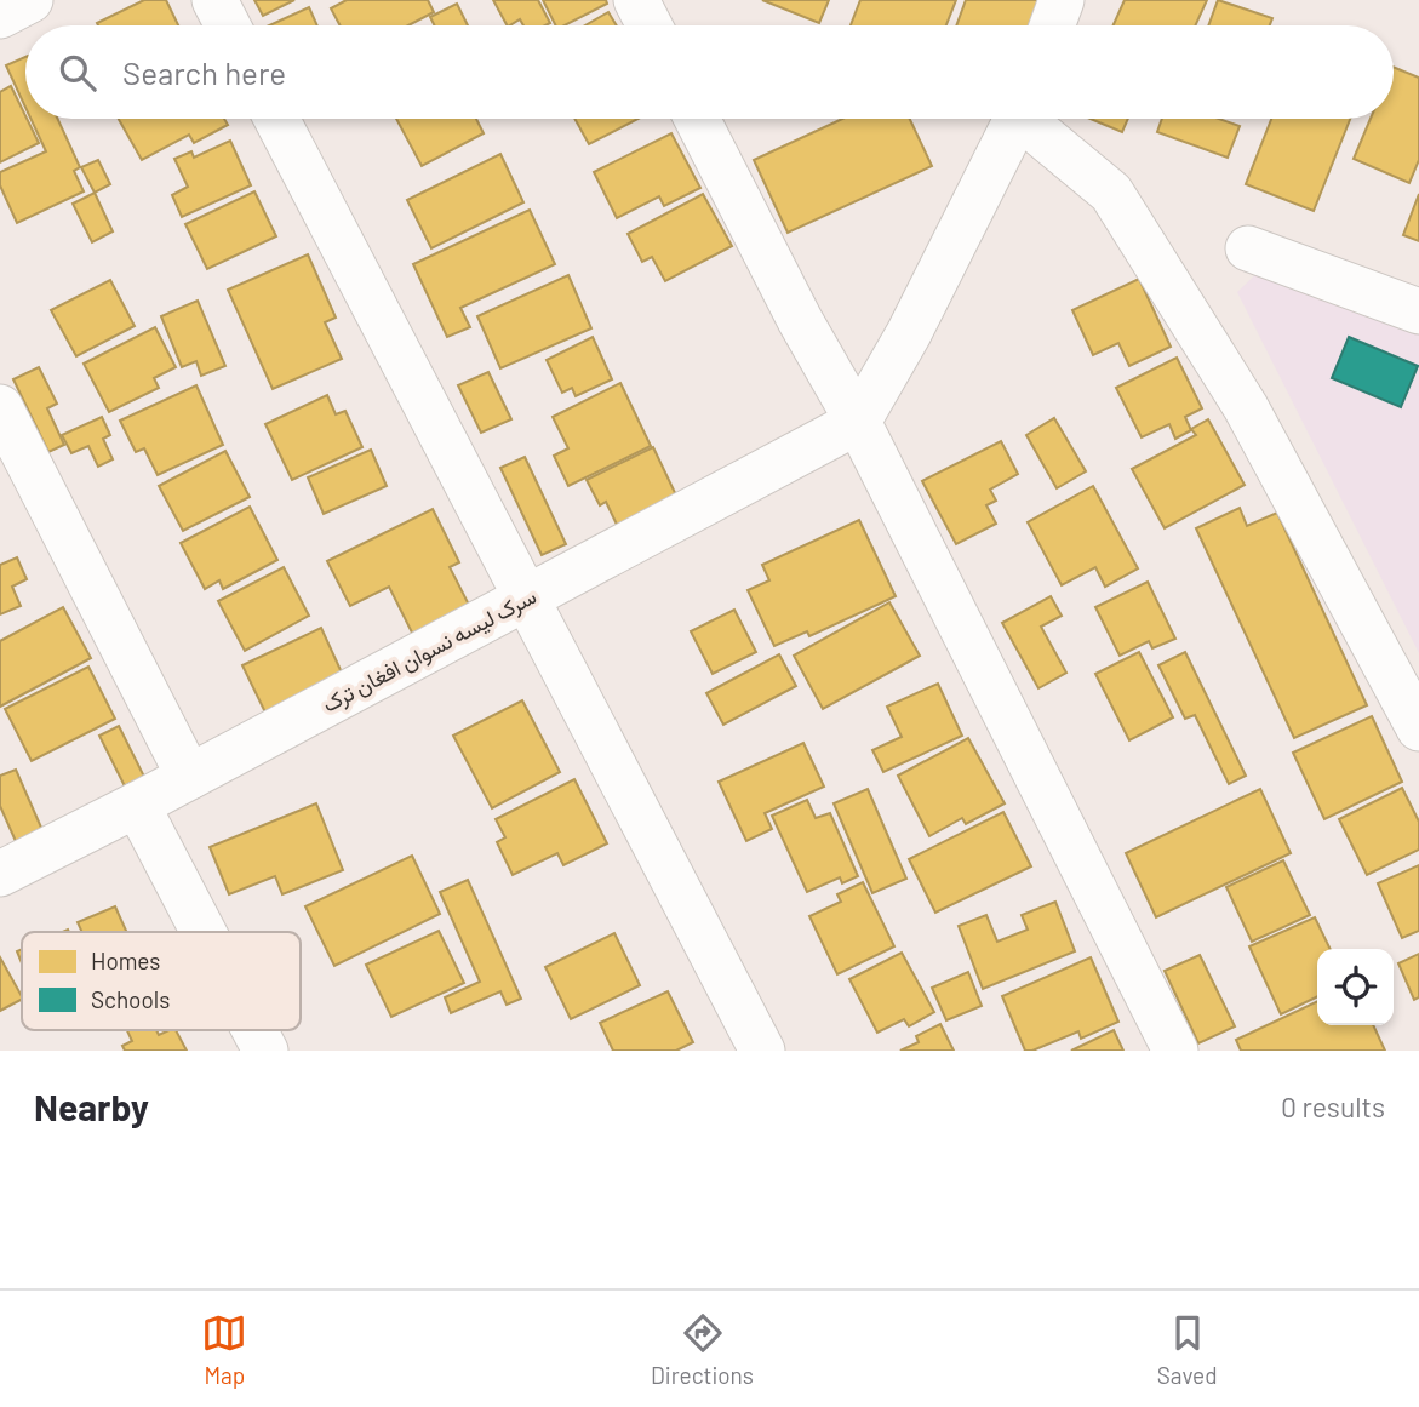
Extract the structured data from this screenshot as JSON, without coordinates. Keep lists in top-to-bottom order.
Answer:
{
  "streets": {
    "street": ["سرک لیسه نسوان افغان‌ ترک"]
  },
  "legend": ["Homes", "Schools"],
  "page": {
    "search": "Search here",
    "heading": ["Nearby", "0 results"],
    "nav": ["Map", "Directions", "Saved"]
  }
}
